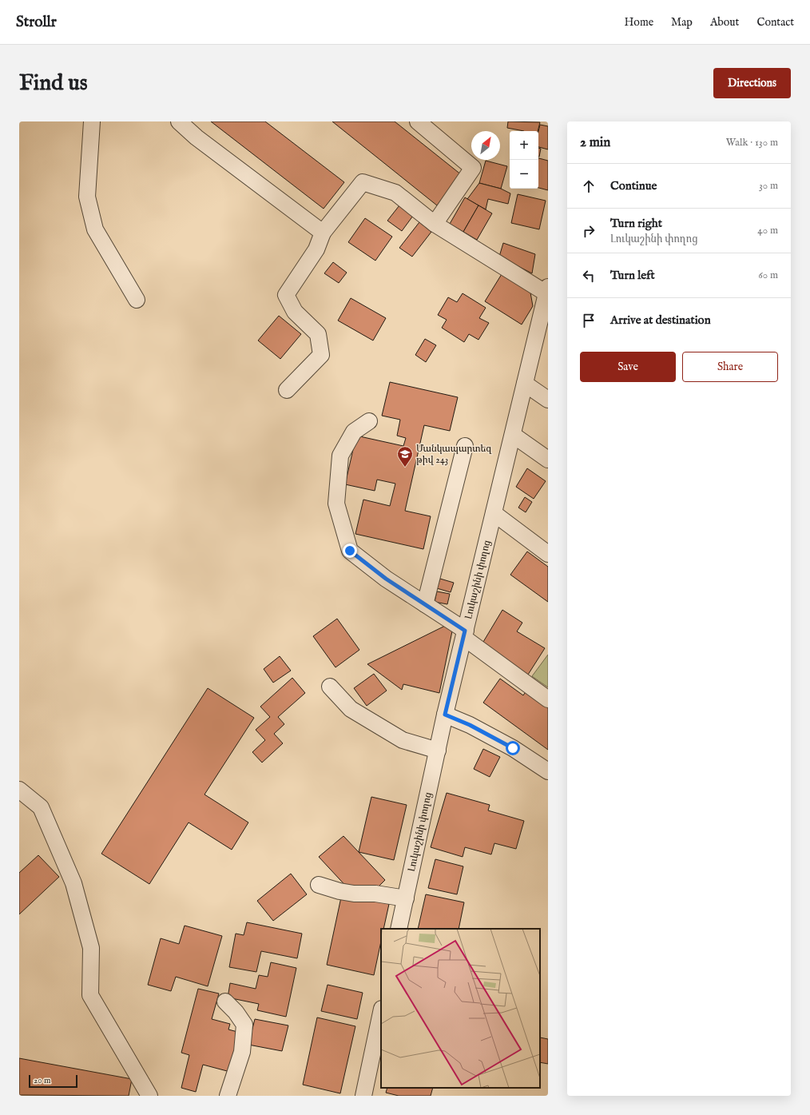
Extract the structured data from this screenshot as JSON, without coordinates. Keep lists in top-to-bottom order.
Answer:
{
  "streets": {
    "street": ["Լուկաշինի փողոց"]
  },
  "places": {
    "school or university": ["Մանկապարտեզ թիվ 243"]
  },
  "scale_bar": "20 m",
  "north": "top right",
  "page": {
    "header": "Strollr",
    "nav": [
      "Home",
      "Map",
      "About",
      "Contact"
    ],
    "buttons": [
      "Directions",
      ["Save", "Share"]
    ],
    "title": "Find us",
    "heading": ["2 min", "Walk · 130 m"],
    "map_buttons": ["+", "−"],
    "list": [
      ["Continue", "30 m"],
      ["Turn right", "Լուկաշինի փողոց", "40 m"],
      ["Turn left", "60 m"],
      "Arrive at destination"
    ],
    "scale": "20 m"
  }
}
